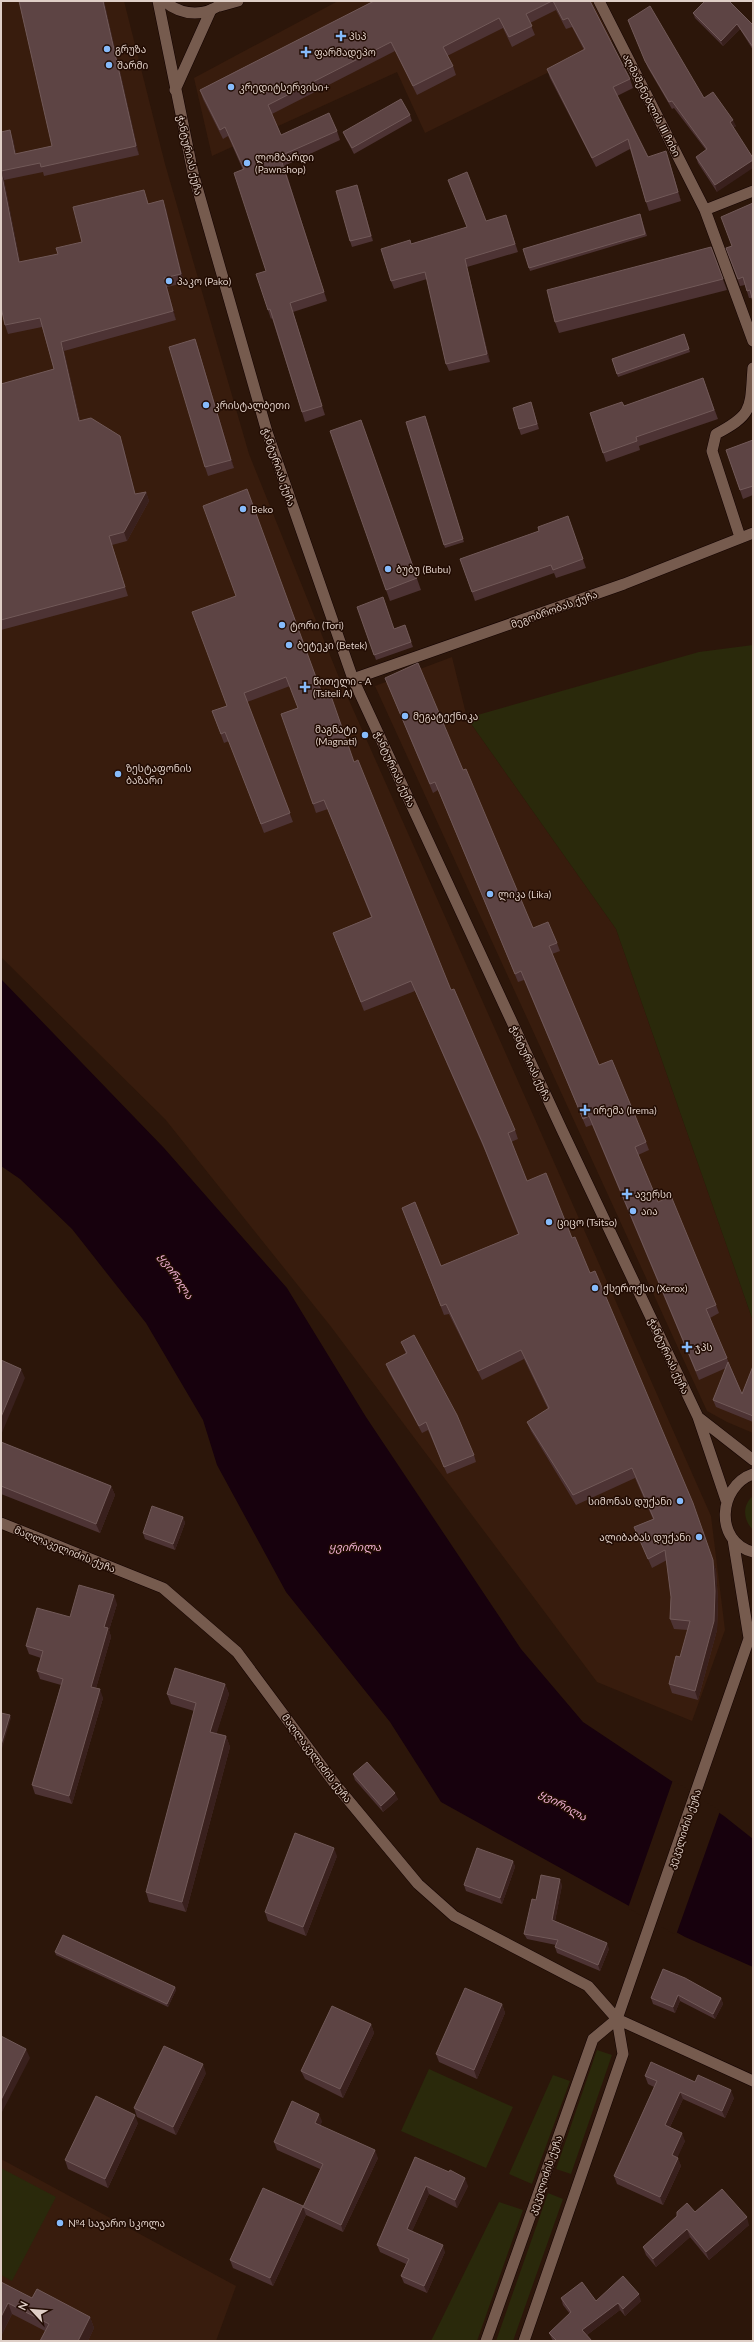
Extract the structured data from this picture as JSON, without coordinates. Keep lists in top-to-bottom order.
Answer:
{
  "streets": {
    "street": [
      "აღმაშენებლის III ჩიხი",
      "ჭანტურიას ქუჩა",
      "მეგობრობას ქუჩა",
      "მაღლაკელიძის ქუჩა",
      "კეკელიძის ქუჩა"
    ]
  },
  "crossings": [
    ["ჭანტურიას ქუჩა", "მეგობრობას ქუჩა"],
    ["ჭანტურიას ქუჩა", "კეკელიძის ქუჩა"],
    ["მაღლაკელიძის ქუჩა", "კეკელიძის ქუჩა"]
  ],
  "water": ["ყვირილა"],
  "places": {
    "health": [
      "პსპ",
      "ფარმადეპო",
      "წითელი - A (Tsiteli A)",
      "ირემა (Irema)",
      "ავერსი",
      "ჯპს"
    ],
    "other": [
      "გრუზა",
      "შარმი",
      "კრედიტსერვისი+",
      "ლომბარდი (Pawnshop)",
      "პაკო (Pako)",
      "კრისტალბეთი",
      "Beko",
      "ბუბუ (Bubu)",
      "ტორი (Tori)",
      "ბეტეკი (Betek)",
      "მეგატექნიკა",
      "მაგნატი (Magnati)",
      "ზესტაფონის ბაზარი",
      "ლიკა (Lika)",
      "აია",
      "ციცო (Tsitso)",
      "ქსეროქსი (Xerox)",
      "სიმონას დუქანი",
      "ალიბაბას დუქანი",
      "№4 საჯარო სკოლა"
    ]
  },
  "north": "top left"
}
